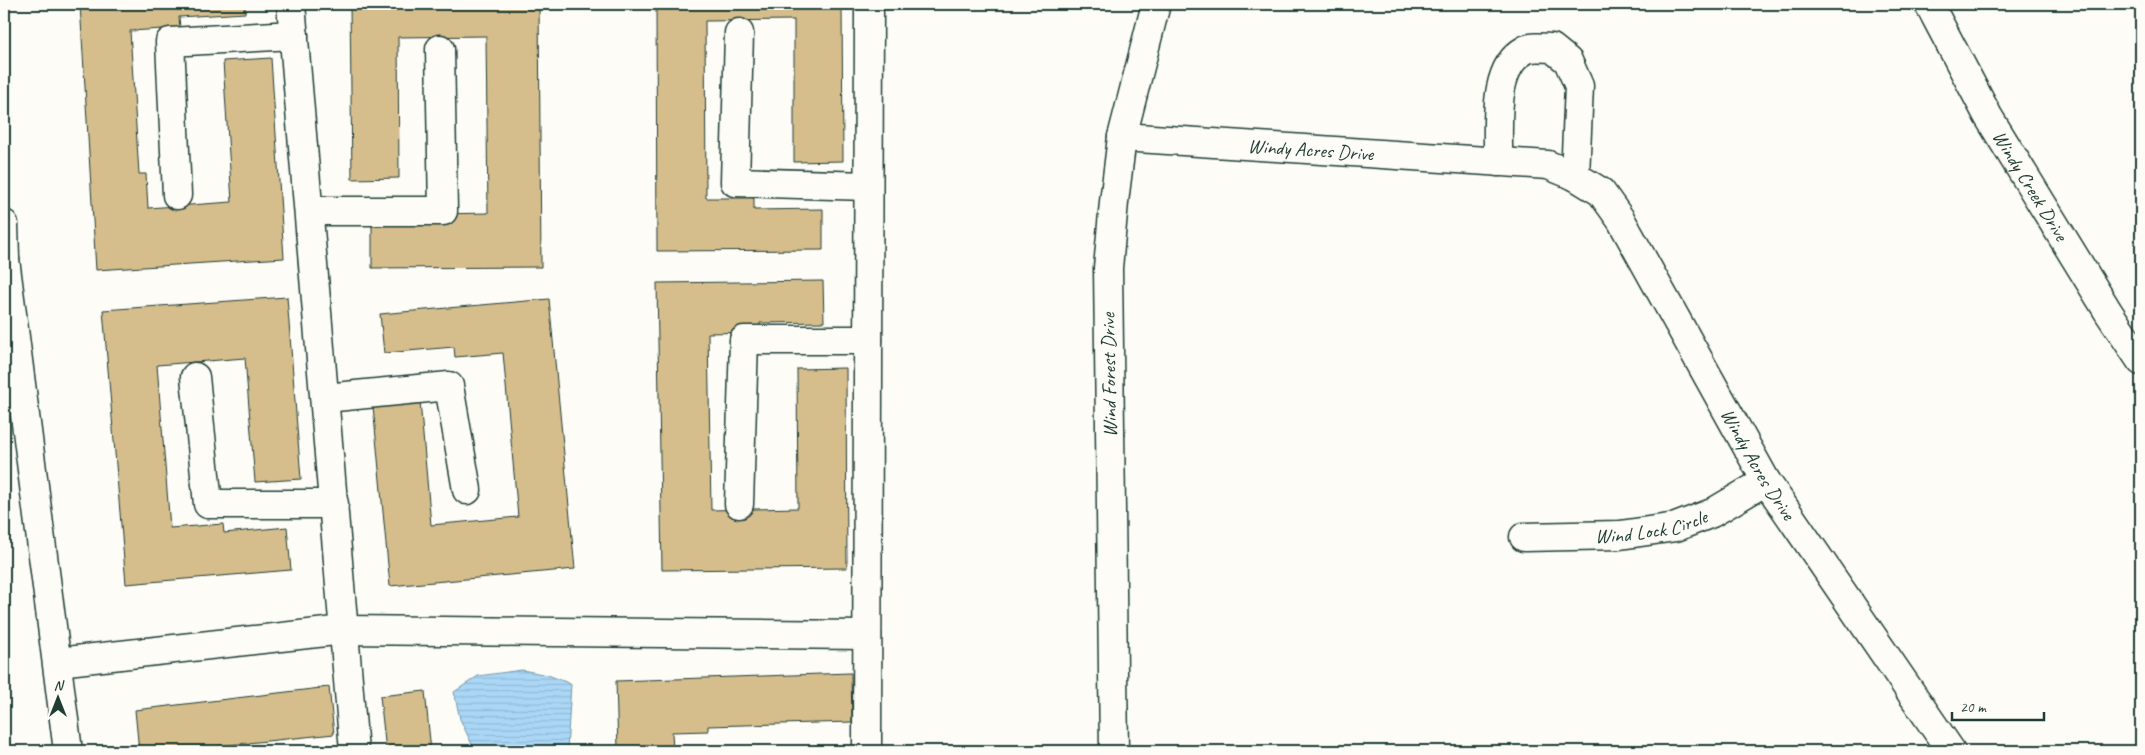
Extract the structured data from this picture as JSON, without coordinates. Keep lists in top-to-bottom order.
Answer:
{
  "streets": {
    "street": [
      "Windy Acres Drive",
      "Windy Creek Drive",
      "Wind Forest Drive",
      "Wind Lock Circle"
    ]
  },
  "crossings": [
    ["Windy Acres Drive", "Wind Forest Drive"],
    ["Windy Acres Drive", "Wind Lock Circle"]
  ],
  "scale_bar": "20 m",
  "north": "top"
}
